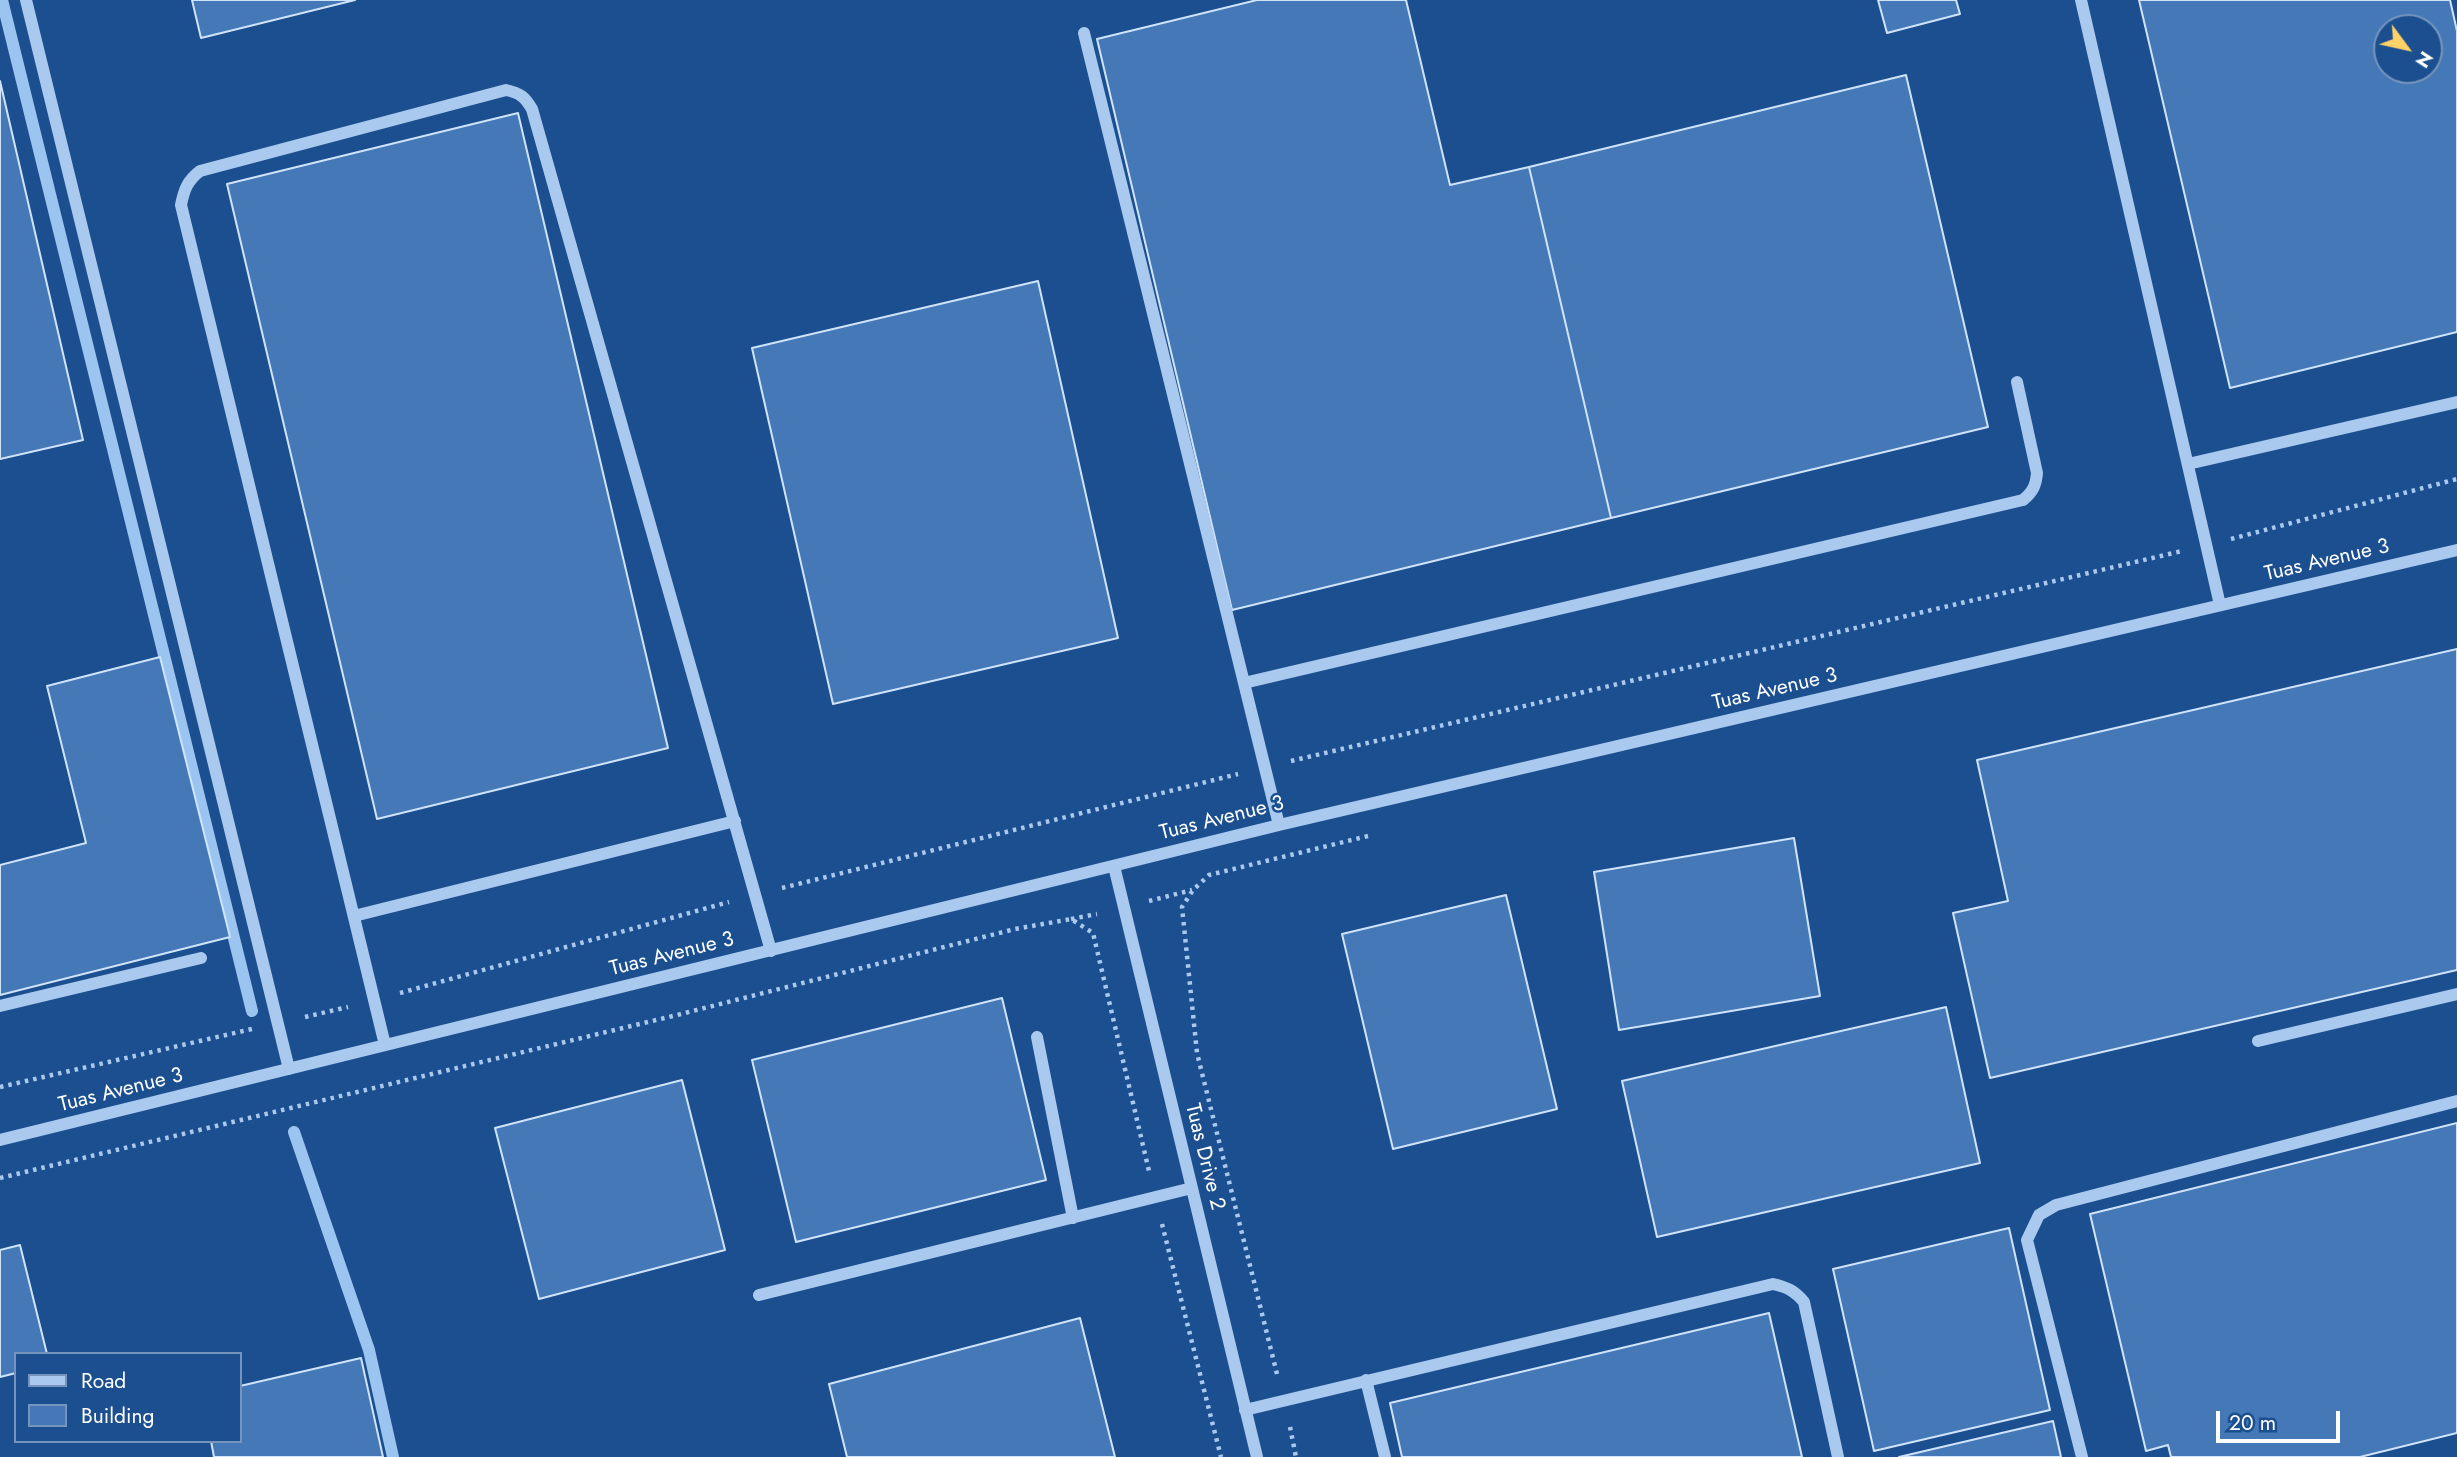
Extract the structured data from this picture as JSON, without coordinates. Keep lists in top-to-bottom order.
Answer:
{
  "streets": {
    "street": ["Tuas Avenue 3", "Tuas Drive 2"]
  },
  "crossings": [
    ["Tuas Avenue 3", "Tuas Drive 2"]
  ],
  "legend": ["Road", "Building"],
  "scale_bar": "20 m",
  "north": "bottom right"
}
